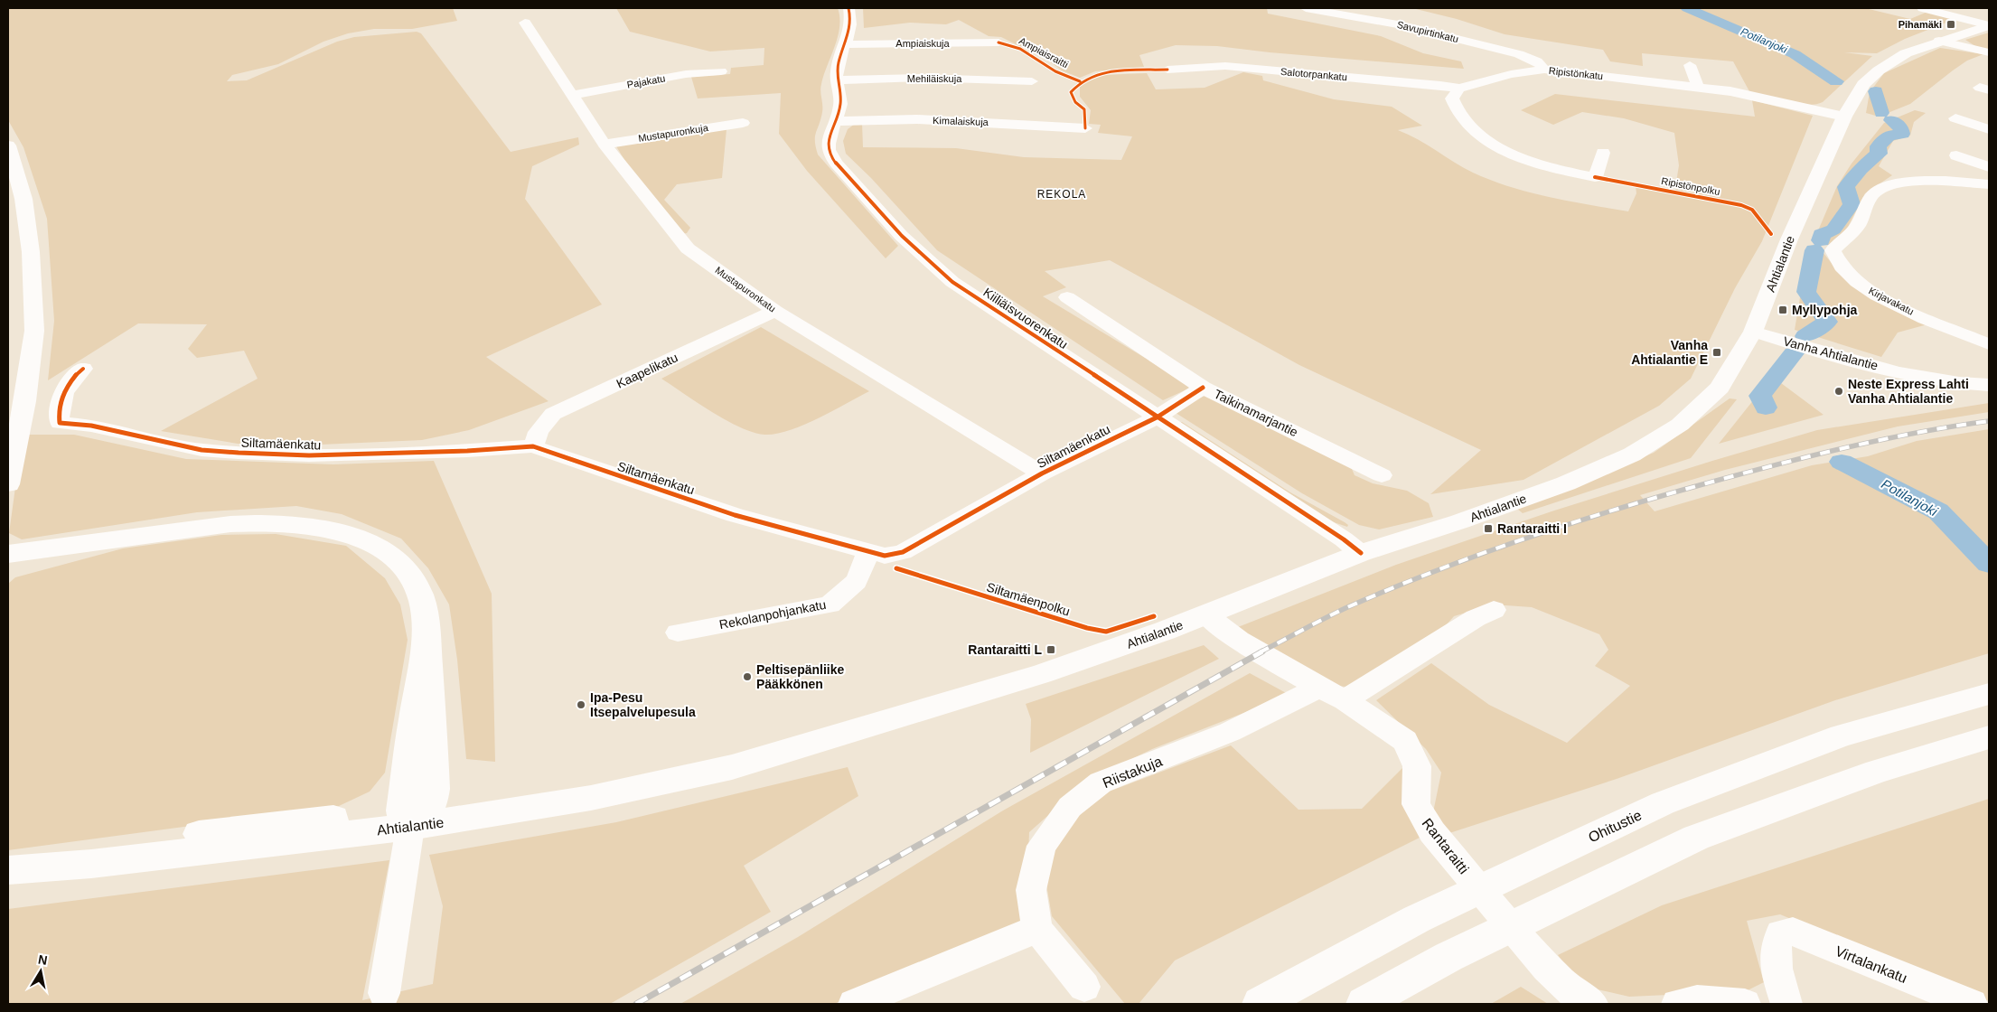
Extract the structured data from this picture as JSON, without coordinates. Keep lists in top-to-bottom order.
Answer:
{
  "streets": {
    "main road": ["Ahtialantie", "Ohitustie"],
    "street": [
      "Savupirtinkatu",
      "Ampiaiskuja",
      "Ripistönkatu",
      "Salotorpankatu",
      "Mehiläiskuja",
      "Pajakatu",
      "Kimalaiskuja",
      "Mustapuronkuja",
      "Mustapuronkatu",
      "Kirjavakatu",
      "Kiiliäisvuorenkatu",
      "Vanha Ahtialantie",
      "Kaapelikatu",
      "Taikinamarjantie",
      "Siltamäenkatu",
      "Rekolanpohjankatu",
      "Riistakuja",
      "Rantaraitti",
      "Virtalankatu"
    ],
    "cycle path": ["Ampiaisraitti", "Ripistönpolku", "Siltamäenpolku"]
  },
  "crossings": [
    ["Savupirtinkatu", "Ripistönkatu"],
    ["Ampiaiskuja", "Kiiliäisvuorenkatu"],
    ["Ripistönkatu", "Salotorpankatu"],
    ["Ripistönkatu", "Ahtialantie"],
    ["Mehiläiskuja", "Kiiliäisvuorenkatu"],
    ["Pajakatu", "Mustapuronkatu"],
    ["Kimalaiskuja", "Kiiliäisvuorenkatu"],
    ["Mustapuronkuja", "Mustapuronkatu"],
    ["Ahtialantie", "Kiiliäisvuorenkatu"],
    ["Ahtialantie", "Vanha Ahtialantie"],
    ["Ahtialantie", "Rantaraitti"],
    ["Mustapuronkatu", "Kaapelikatu"],
    ["Mustapuronkatu", "Siltamäenkatu"],
    ["Kiiliäisvuorenkatu", "Siltamäenkatu"],
    ["Kaapelikatu", "Siltamäenkatu"],
    ["Taikinamarjantie", "Siltamäenkatu"],
    ["Siltamäenkatu", "Rekolanpohjankatu"],
    ["Riistakuja", "Rantaraitti"]
  ],
  "districts": ["REKOLA"],
  "water": ["Potilanjoki"],
  "places": {
    "transit": [
      "Pihamäki",
      "Myllypohja",
      "Vanha Ahtialantie E",
      "Rantaraitti I",
      "Rantaraitti L"
    ],
    "other": ["Neste Express Lahti Vanha Ahtialantie", "Peltisepänliike Pääkkönen", "Ipa-Pesu Itsepalvelupesula"]
  },
  "north": "top"
}
